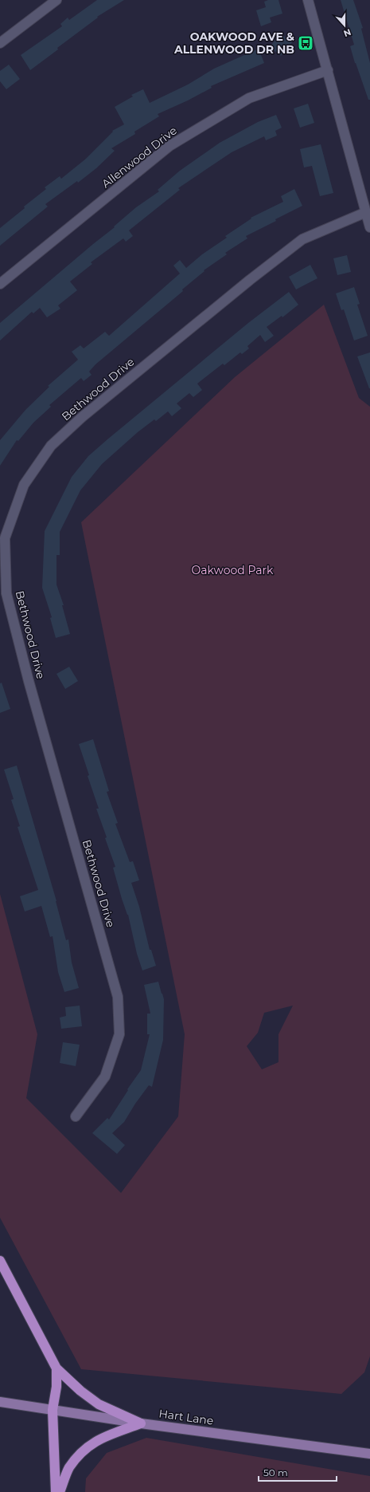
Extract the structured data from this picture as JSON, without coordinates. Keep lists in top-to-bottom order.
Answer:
{
  "streets": {
    "main road": ["Hart Lane"],
    "street": ["Allenwood Drive", "Bethwood Drive"]
  },
  "parks": ["Oakwood Park"],
  "places": {
    "bus stop": ["OAKWOOD AVE & ALLENWOOD DR NB"]
  },
  "scale_bar": "50 m",
  "north": "bottom"
}
